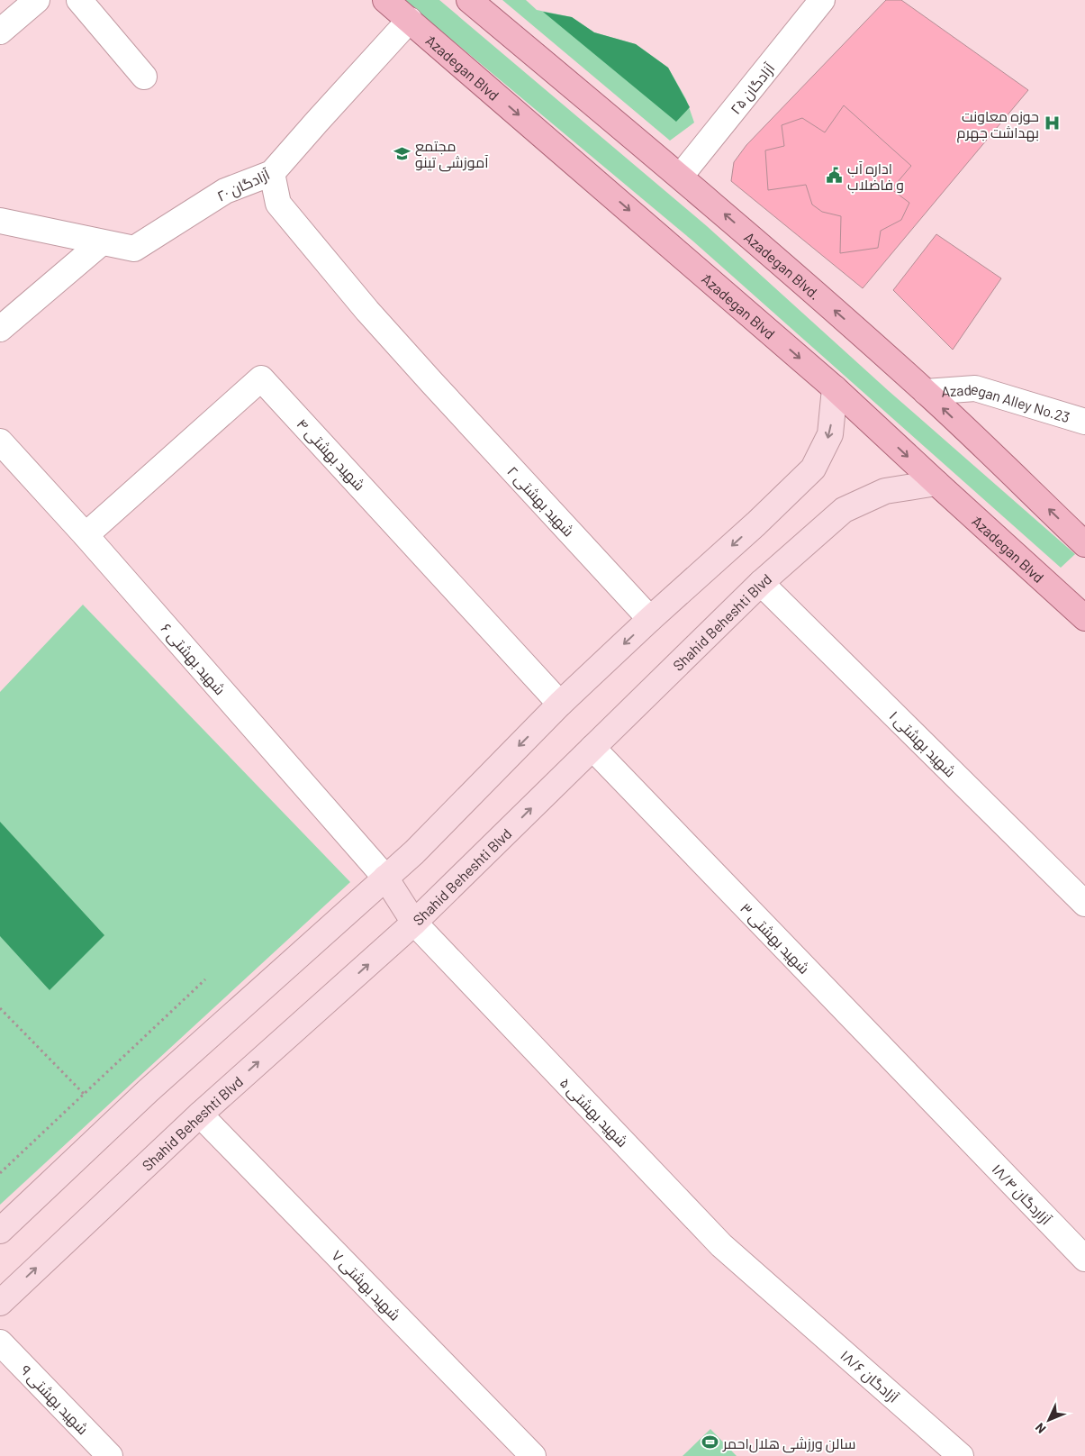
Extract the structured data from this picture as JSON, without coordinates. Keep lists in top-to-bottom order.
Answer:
{
  "streets": {
    "main road": ["َAzadegan Blvd", "Azadegan Blvd.", "Shahid Beheshti Blvd"],
    "street": [
      "آزادگان ۲۵",
      "آزادگان ۲۰",
      "Azadegan Alley No.23",
      "شهید بهشتی ۴",
      "شهید بهشتی ۲",
      "شهید بهشتی ۶",
      "شهید بهشتی ۱",
      "شهید بهشتی ۳",
      "شهید بهشتی ۵",
      "آزاردگان ۱۸/۴",
      "شهید بهشتی ۷",
      "آزادگان ۱۸/۶",
      "شهید بهشتی ۹"
    ]
  },
  "crossings": [
    ["َAzadegan Blvd", "آزادگان ۲۰"],
    ["َAzadegan Blvd", "Shahid Beheshti Blvd"],
    ["آزادگان ۲۵", "Azadegan Blvd."],
    ["آزادگان ۲۰", "شهید بهشتی ۲"],
    ["Azadegan Blvd.", "Azadegan Alley No.23"],
    ["شهید بهشتی ۴", "شهید بهشتی ۶"],
    ["Shahid Beheshti Blvd", "شهید بهشتی ۱"],
    ["Shahid Beheshti Blvd", "شهید بهشتی ۳"],
    ["Shahid Beheshti Blvd", "شهید بهشتی ۵"],
    ["Shahid Beheshti Blvd", "شهید بهشتی ۷"],
    ["شهید بهشتی ۳", "آزاردگان ۱۸/۴"],
    ["شهید بهشتی ۵", "آزادگان ۱۸/۶"]
  ],
  "one_way": ["َAzadegan Blvd", "Azadegan Blvd."],
  "places": {
    "hospital": ["حوزه معاونت بهداشت جهرم"],
    "school or university": ["مجتمع آموزشی تینو"],
    "public building": ["اداره آب و فاضلاب"],
    "sports": ["سالن ورزشی هلال‌احمر"]
  },
  "north": "bottom left"
}
